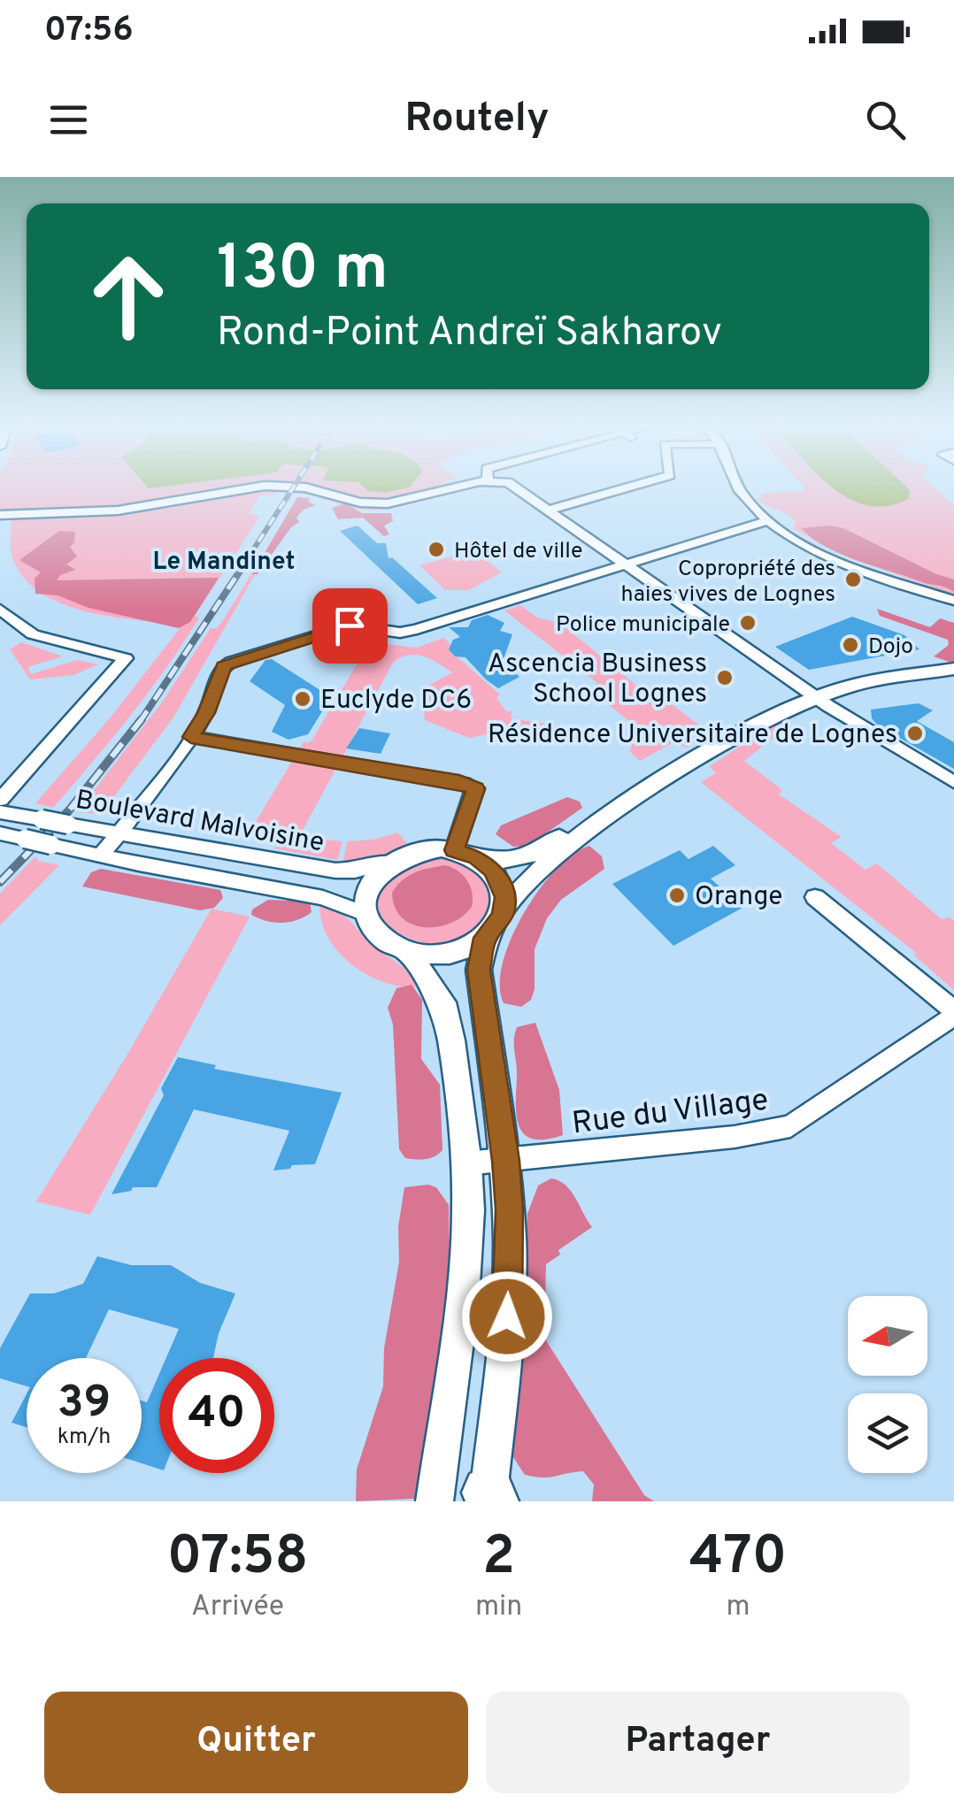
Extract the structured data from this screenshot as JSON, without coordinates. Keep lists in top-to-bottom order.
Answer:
{
  "streets": {
    "street": ["Boulevard Malvoisine", "Rue du Village"]
  },
  "districts": ["Le Mandinet"],
  "places": [
    "Hôtel de ville",
    "Copropriété des haies vives de Lognes",
    "Police municipale",
    "Dojo",
    "Ascencia Business School Lognes",
    "Euclyde DC6",
    "Résidence Universitaire de Lognes",
    "Orange"
  ],
  "north": "left",
  "page": {
    "status": "07:56",
    "header": "Routely",
    "turn": ["130 m", "Rond-Point Andreï Sakharov"],
    "speed": "39 km/h",
    "limit": "40",
    "eta": [
      "07:58",
      "Arrivée",
      "2",
      "min",
      "470",
      "m"
    ],
    "buttons": ["Quitter", "Partager"]
  }
}
